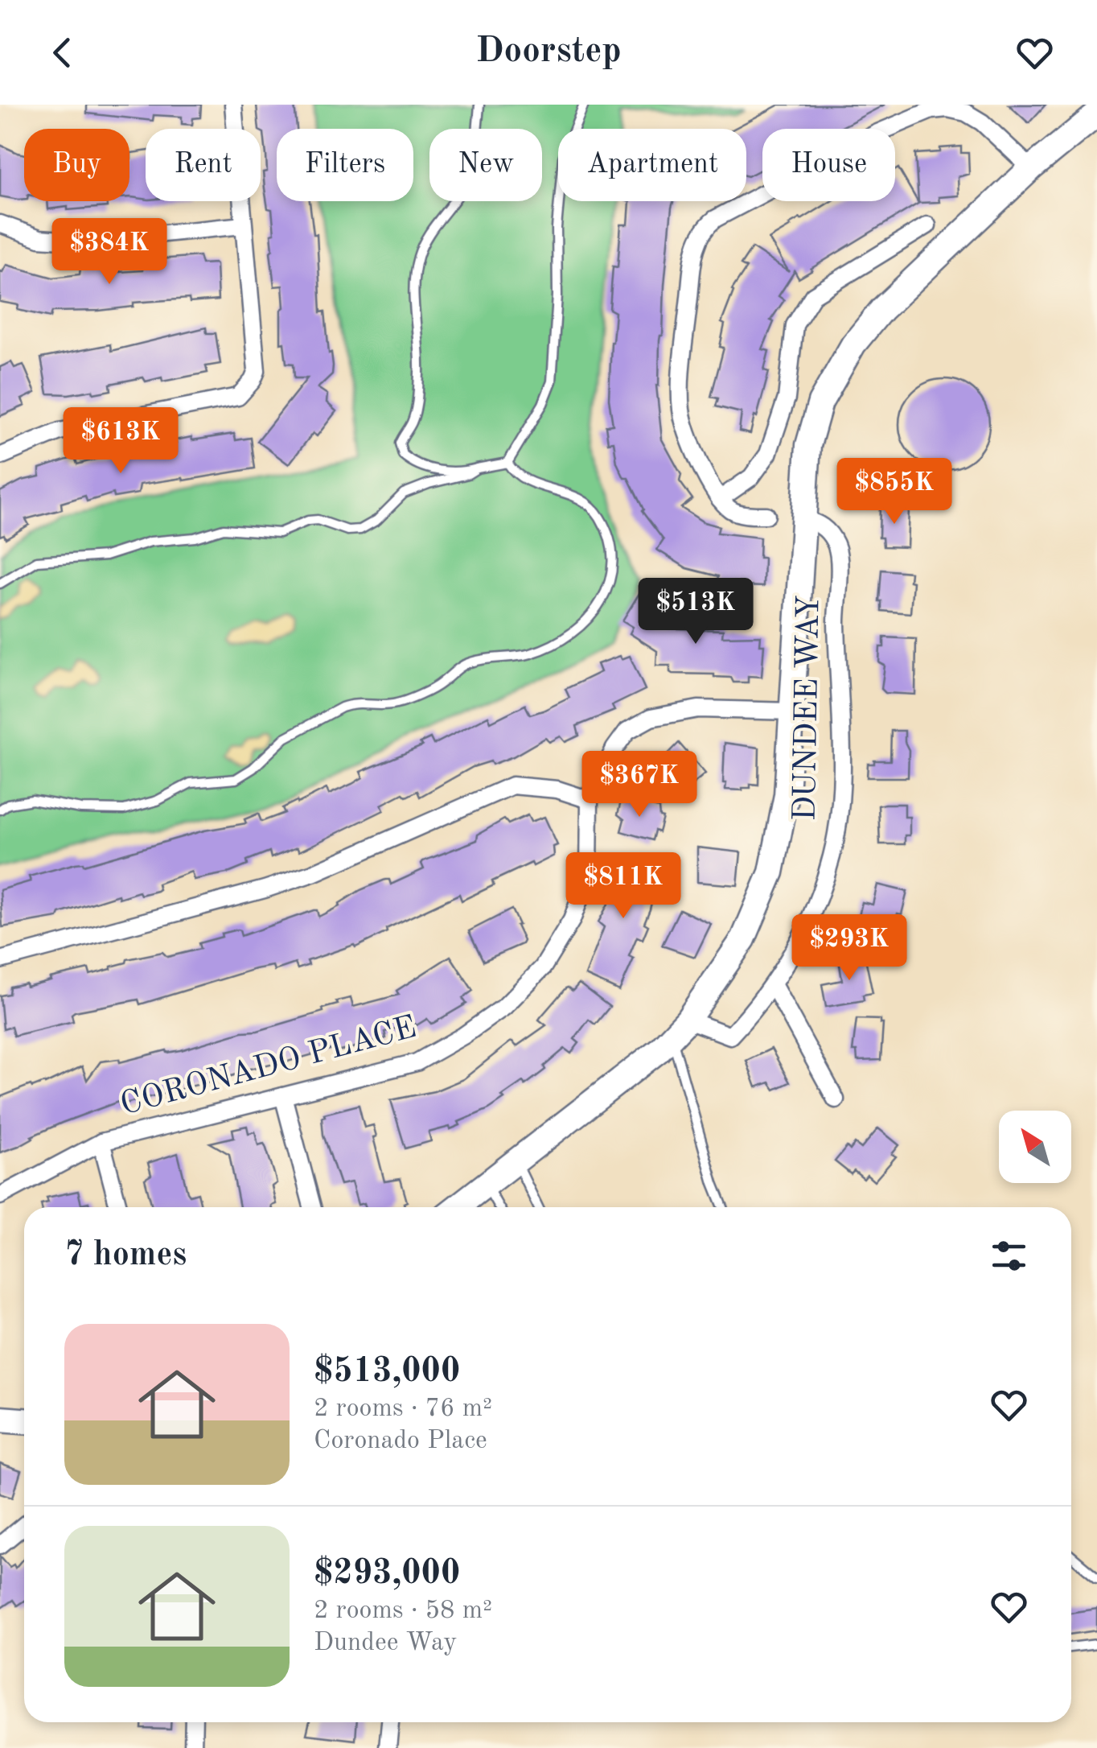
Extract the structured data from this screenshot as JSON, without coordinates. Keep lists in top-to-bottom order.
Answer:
{
  "streets": {
    "street": ["DUNDEE WAY", "CORONADO PLACE"]
  },
  "north": "top left",
  "page": {
    "header": "Doorstep",
    "chip": [
      "Buy",
      "Rent",
      "Filters",
      "New",
      "Apartment",
      "House"
    ],
    "price": [
      "$384K",
      "$613K",
      "$855K",
      "$513K",
      "$367K",
      "$811K",
      "$293K"
    ],
    "heading": "7 homes",
    "list": [
      {
        "name": "$513,000",
        "note": "2 rooms · 76 m² · Coronado Place"
      },
      {
        "name": "$293,000",
        "note": "2 rooms · 58 m² · Dundee Way"
      }
    ]
  }
}
